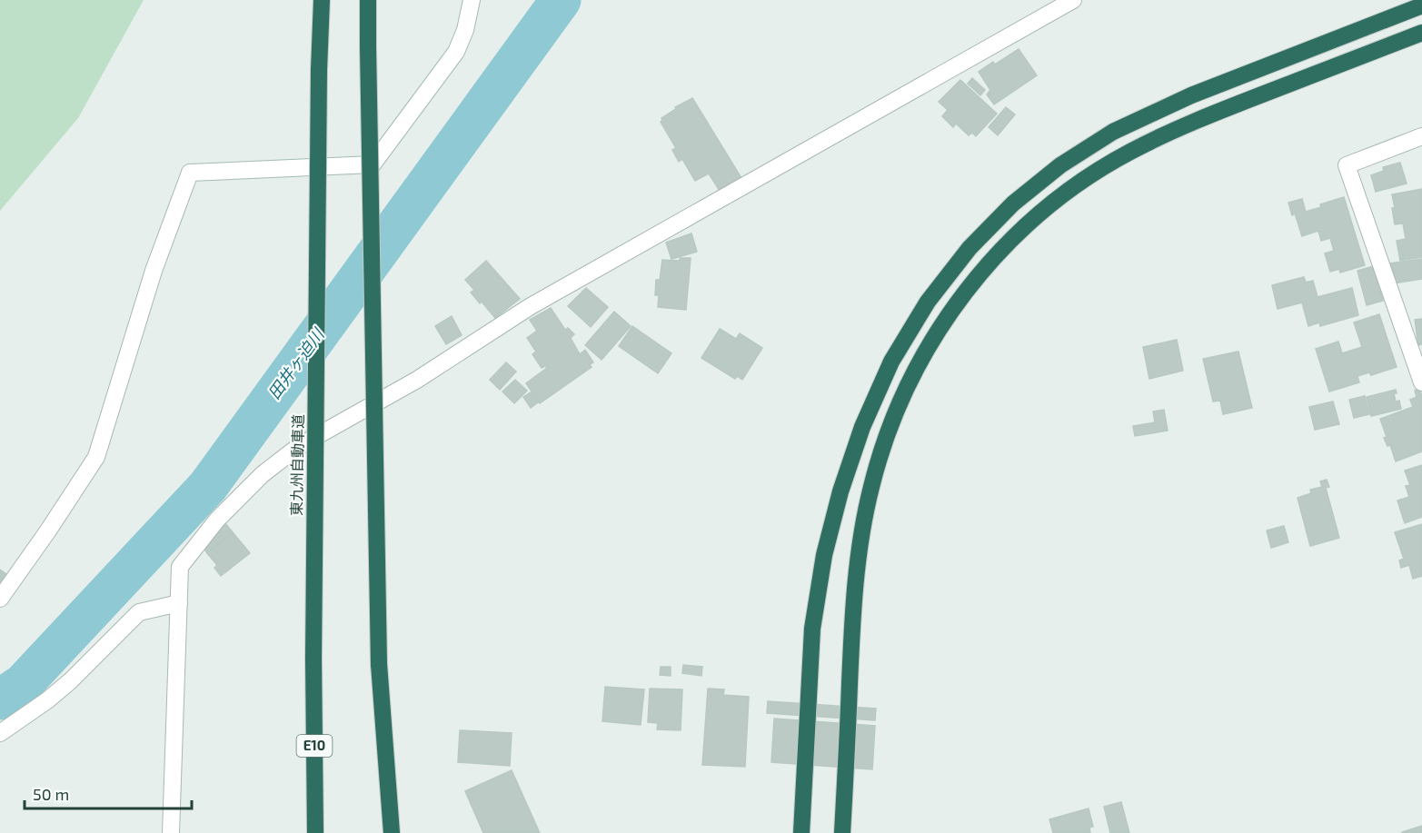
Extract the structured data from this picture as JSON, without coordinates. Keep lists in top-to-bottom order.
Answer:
{
  "streets": {
    "highway": ["東九州自動車道", "E10"]
  },
  "water": ["田井ヶ迫川"],
  "scale_bar": "50 m"
}
